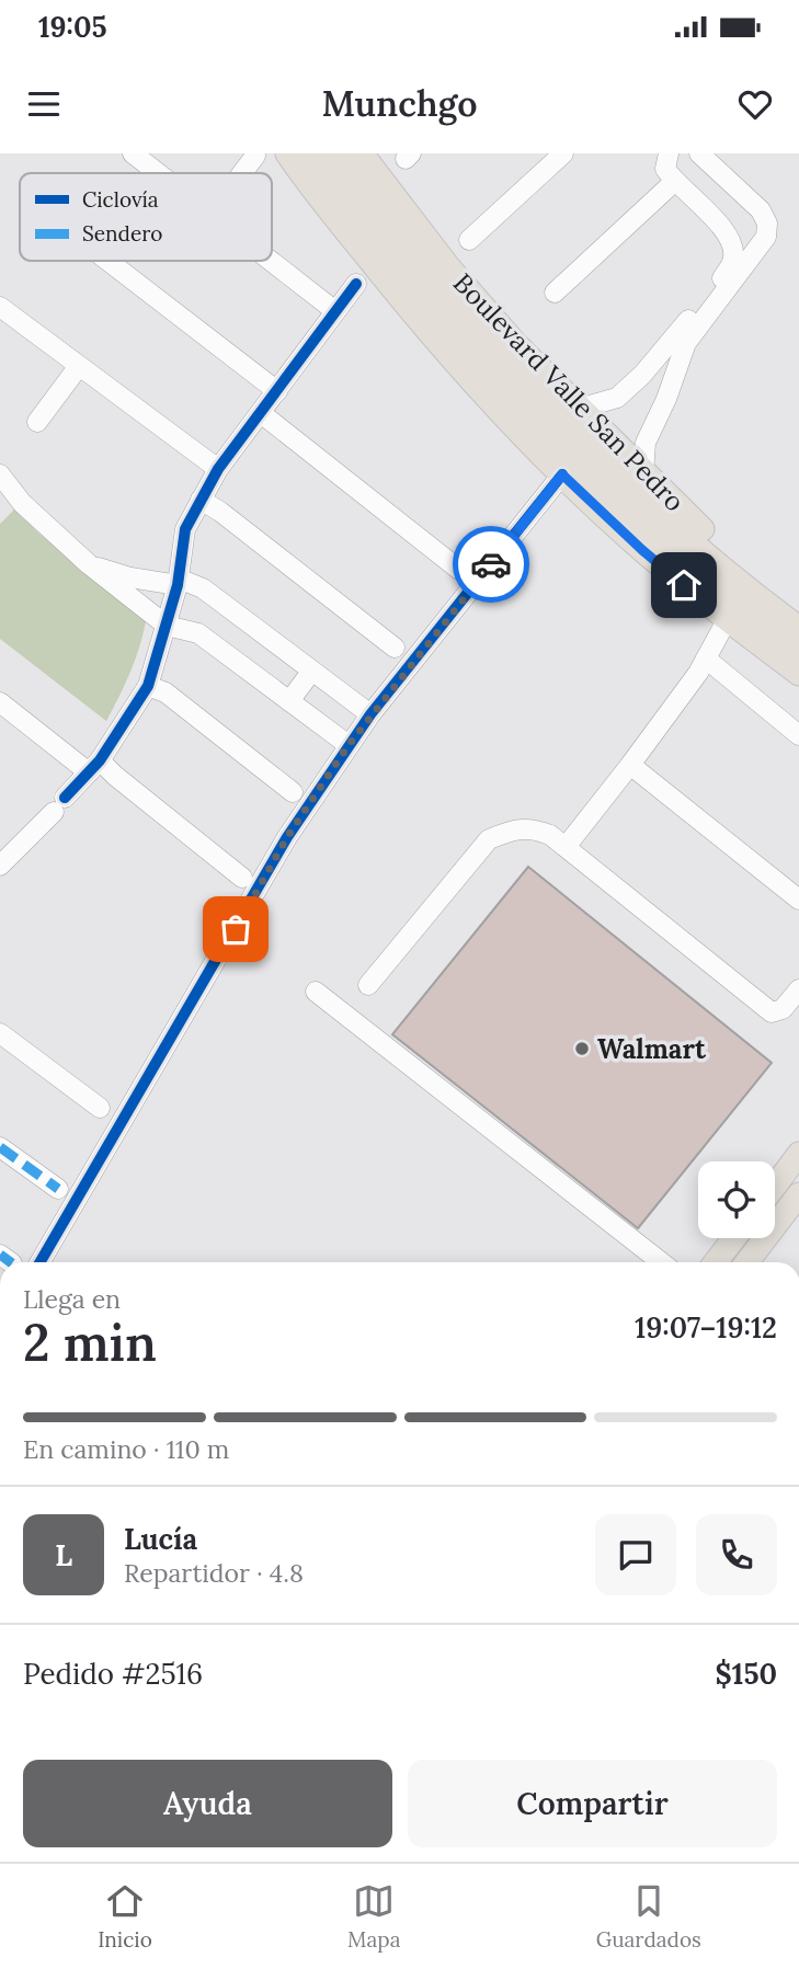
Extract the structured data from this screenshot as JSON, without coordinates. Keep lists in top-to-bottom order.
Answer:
{
  "streets": {
    "main road": ["Boulevard Valle San Pedro"]
  },
  "places": ["Walmart"],
  "legend": ["Ciclovía", "Sendero"],
  "page": {
    "status": "19:05",
    "header": "Munchgo",
    "heading": ["2 min", "Llega en", "19:07–19:12"],
    "panel": [
      "Lucía",
      "Repartidor · 4.8",
      "Pedido #2516",
      "$150"
    ],
    "bar": "En camino · 110 m",
    "round": "L",
    "buttons": ["Ayuda", "Compartir"],
    "tabs": ["Inicio", "Mapa", "Guardados"]
  }
}
